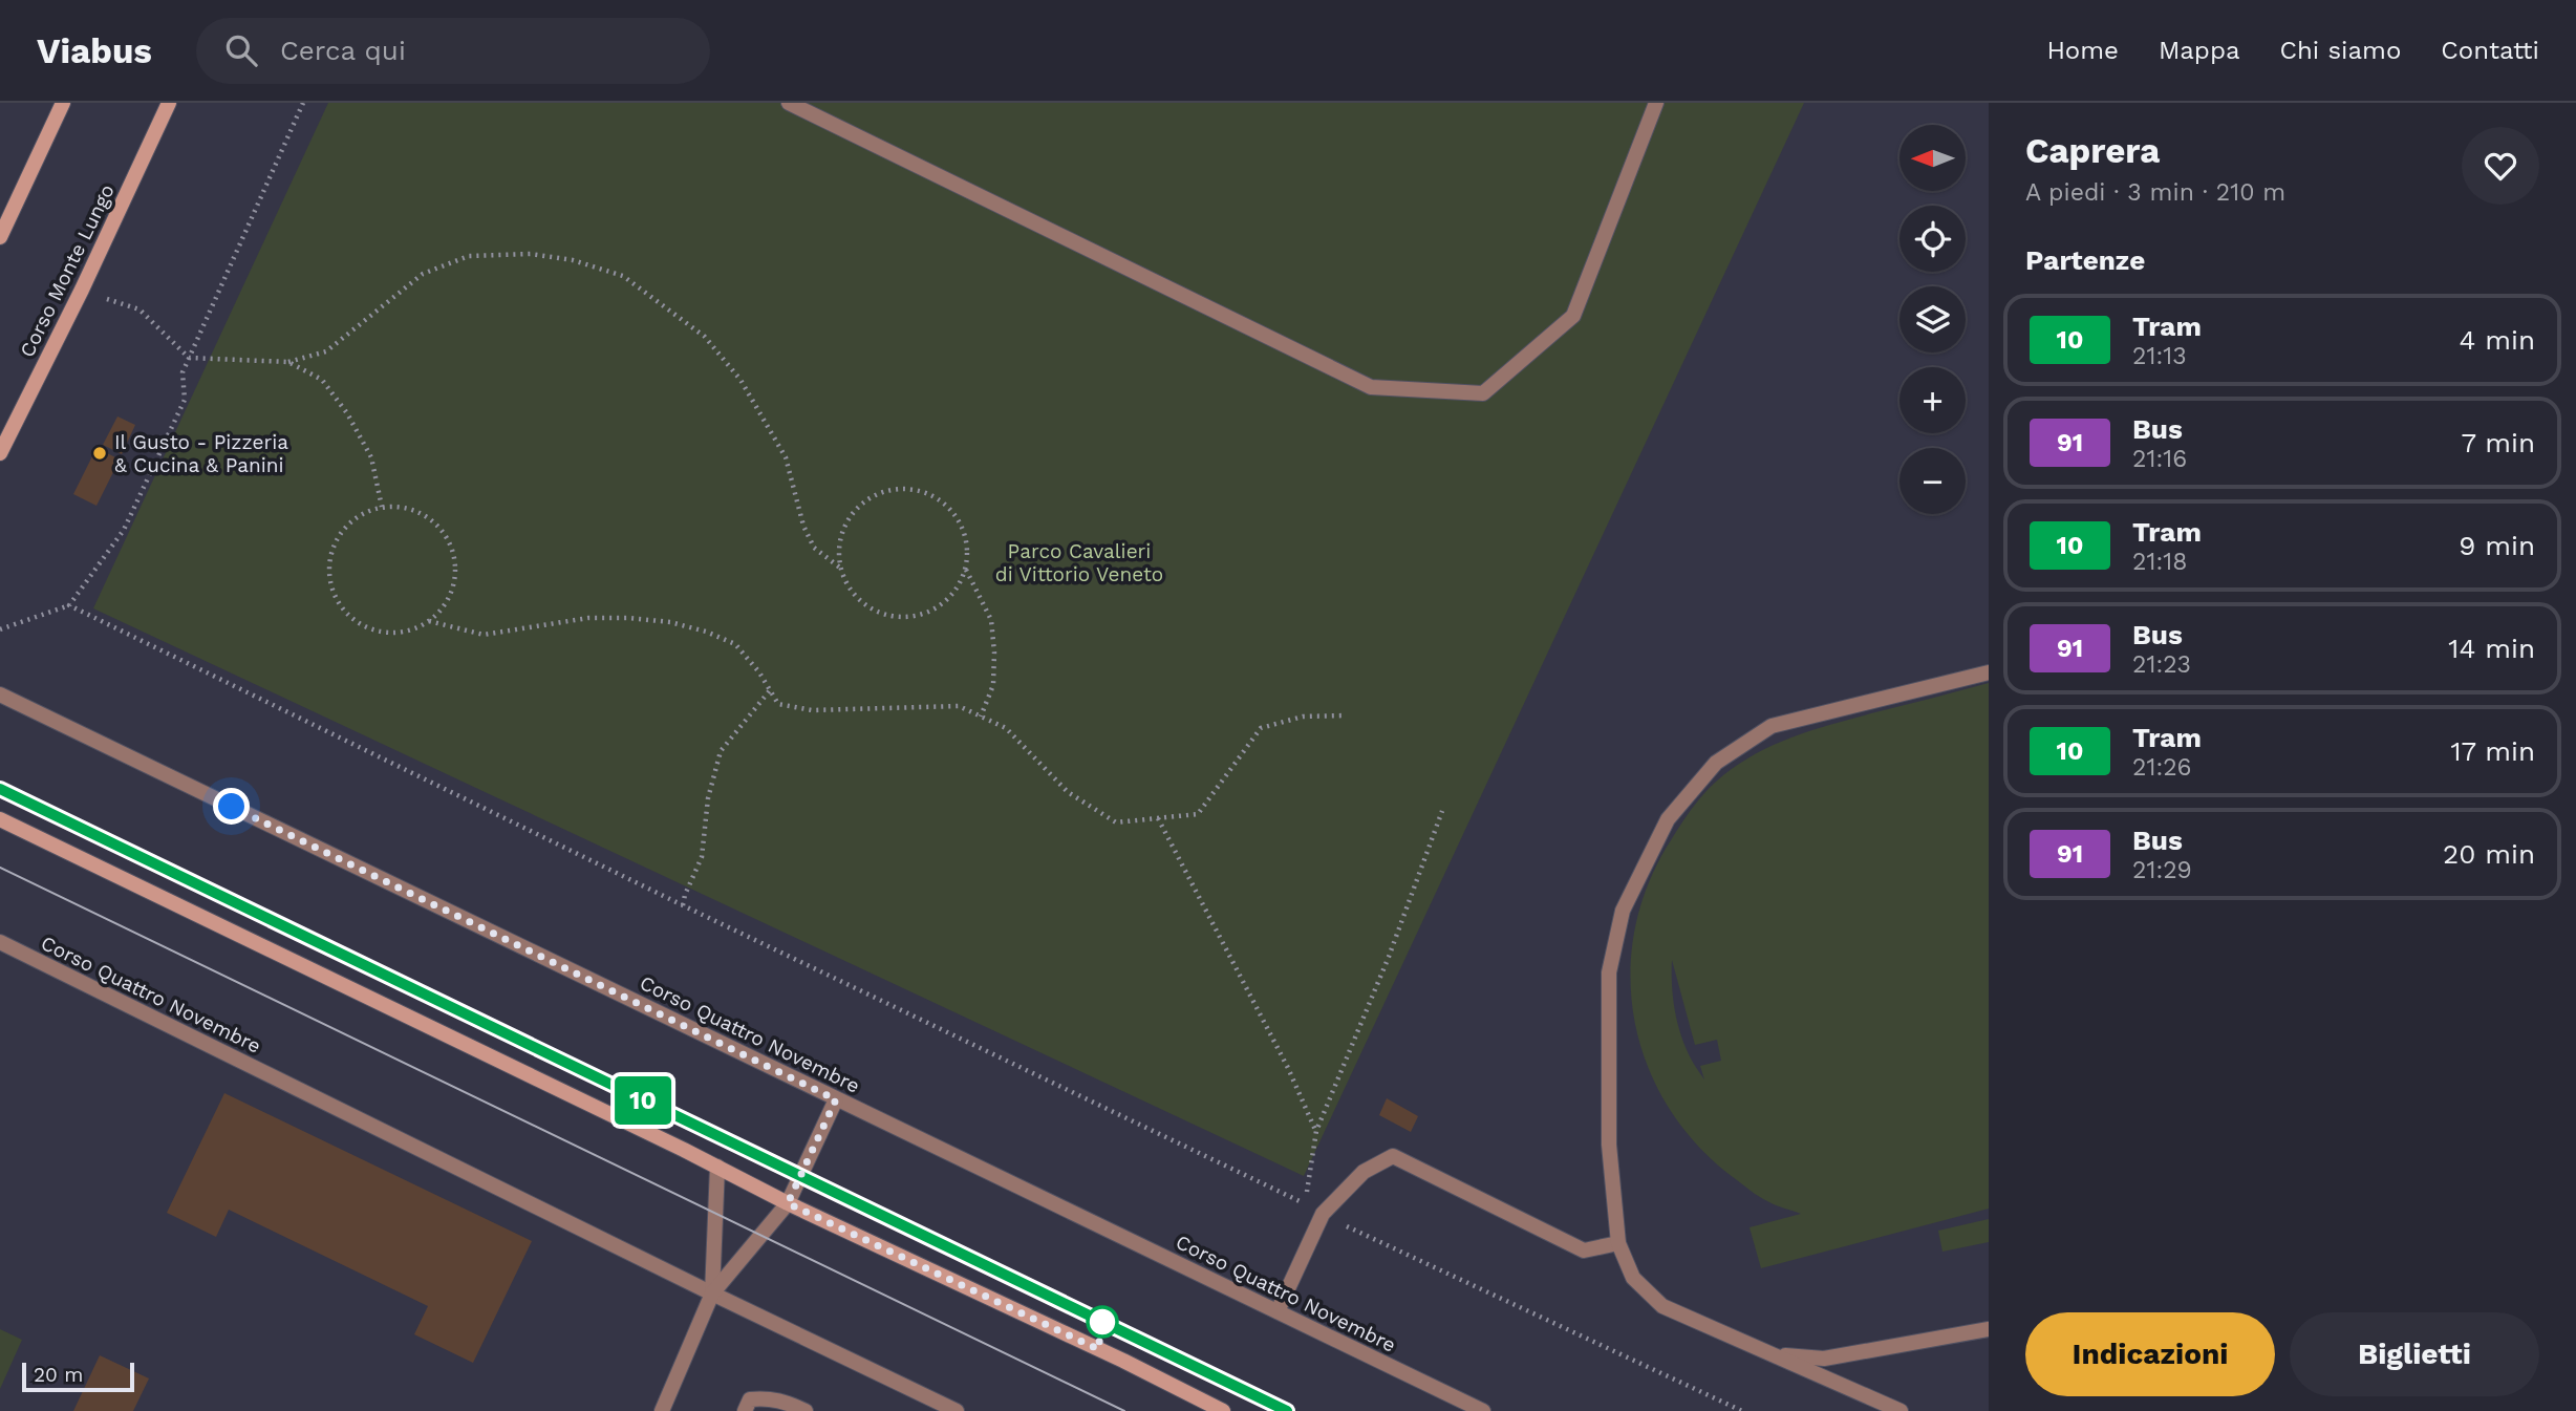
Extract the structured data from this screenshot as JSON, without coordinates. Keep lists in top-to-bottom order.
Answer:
{
  "streets": {
    "main road": ["Corso Monte Lungo"],
    "street": ["Corso Quattro Novembre"]
  },
  "parks": ["Parco Cavalieri di Vittorio Veneto"],
  "places": ["Il Gusto - Pizzeria & Cucina & Panini"],
  "lines": ["tram line 10"],
  "scale_bar": "20 m",
  "north": "left",
  "page": {
    "header": "Viabus",
    "search": "Cerca qui",
    "nav": [
      "Home",
      "Mappa",
      "Chi siamo",
      "Contatti"
    ],
    "on_map": "10",
    "heading": [
      ["Caprera", "A piedi · 3 min · 210 m"],
      "Partenze"
    ],
    "map_buttons": ["+", "−"],
    "list": [
      {
        "mark": "10",
        "name": "Tram",
        "note": "21:13",
        "value": "4 min"
      },
      {
        "mark": "91",
        "name": "Bus",
        "note": "21:16",
        "value": "7 min"
      },
      {
        "mark": "10",
        "name": "Tram",
        "note": "21:18",
        "value": "9 min"
      },
      {
        "mark": "91",
        "name": "Bus",
        "note": "21:23",
        "value": "14 min"
      },
      {
        "mark": "10",
        "name": "Tram",
        "note": "21:26",
        "value": "17 min"
      },
      {
        "mark": "91",
        "name": "Bus",
        "note": "21:29",
        "value": "20 min"
      }
    ],
    "buttons": ["Indicazioni", "Biglietti"],
    "scale": "20 m"
  }
}
